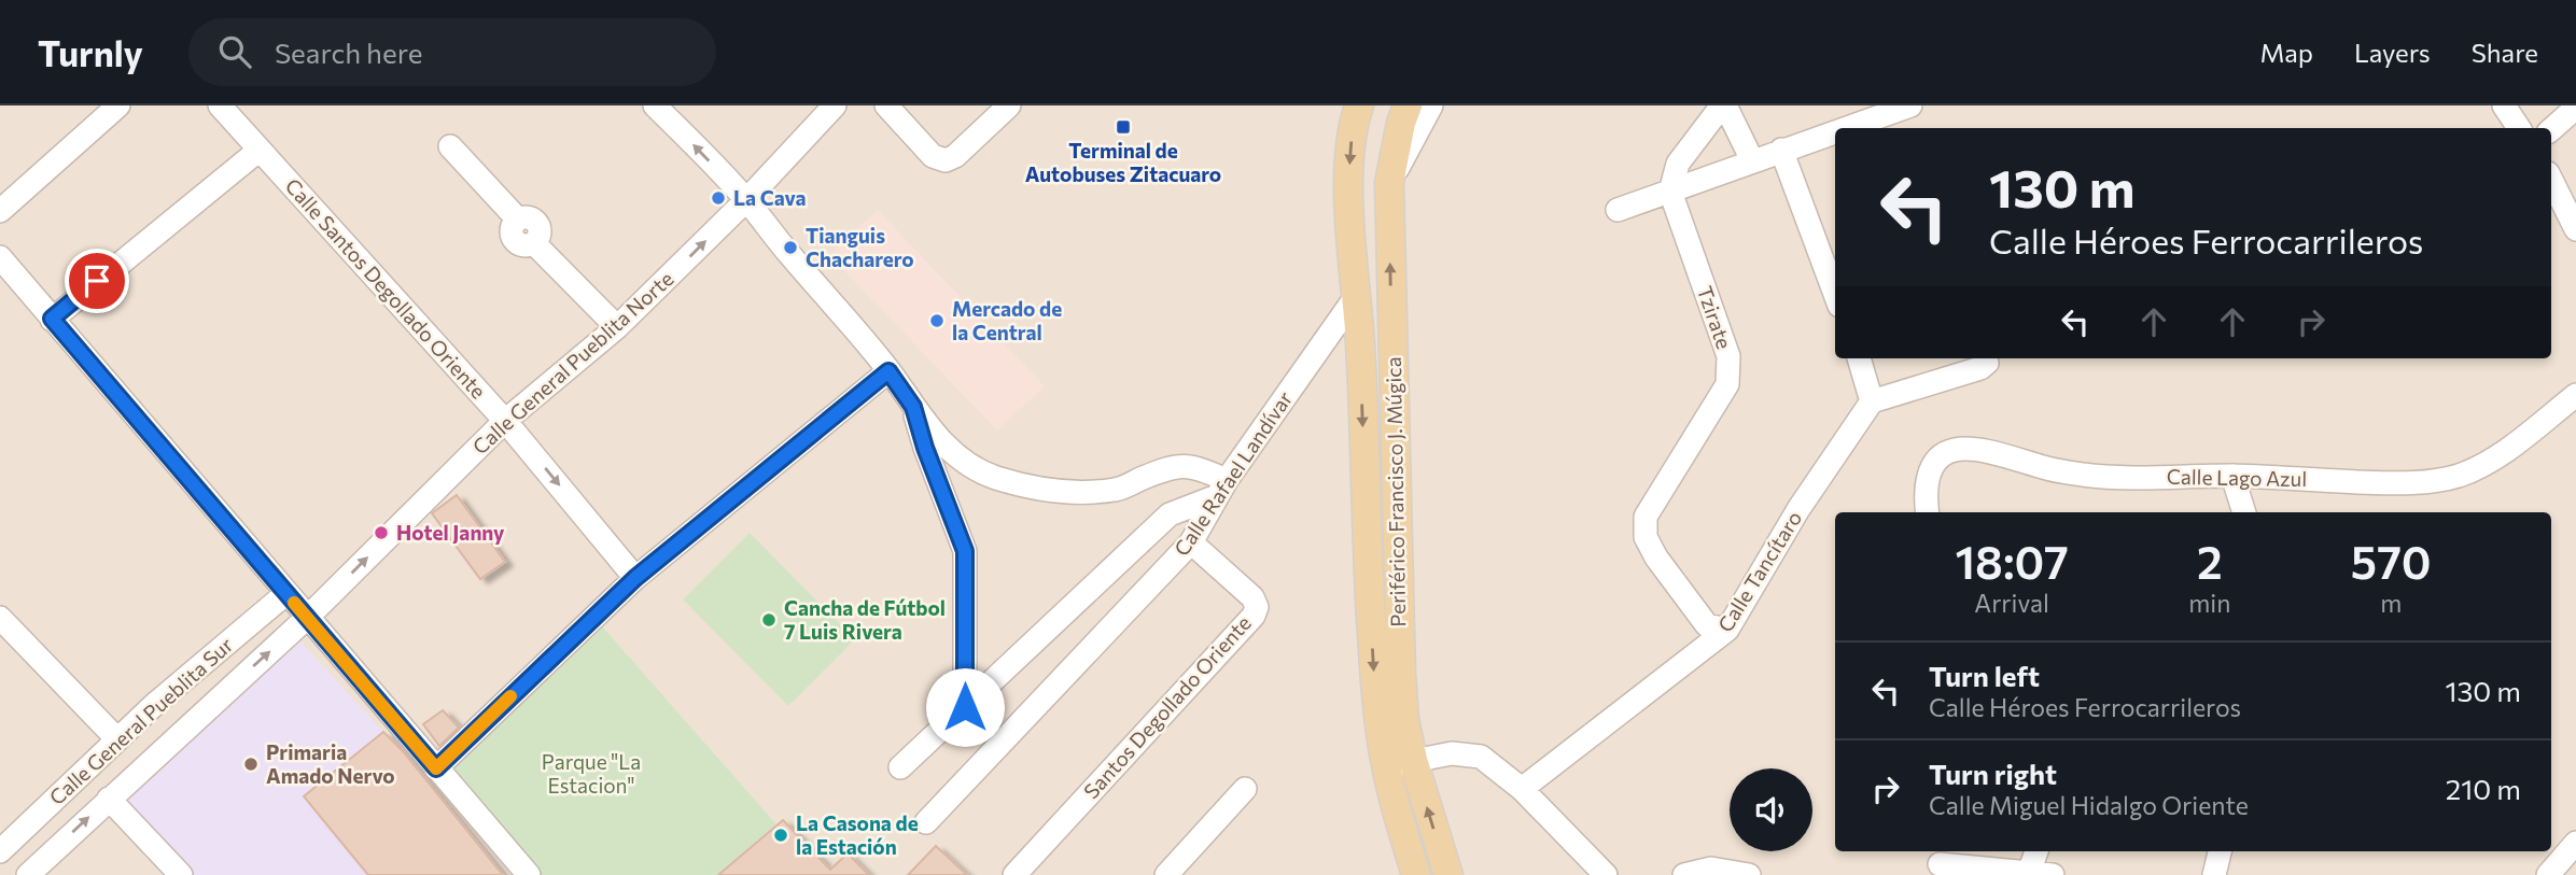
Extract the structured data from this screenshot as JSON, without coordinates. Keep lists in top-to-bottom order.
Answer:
{
  "streets": {
    "main road": ["Periférico Francisco J. Múgica"],
    "street": [
      "Calle Santos Degollado Oriente",
      "Tzirate",
      "Calle General Pueblita Norte",
      "Calle Rafael Landívar",
      "Calle Lago Azul",
      "Calle Tancítaro",
      "Santos Degollado Oriente",
      "Calle General Pueblita Sur"
    ]
  },
  "crossings": [
    ["Calle Santos Degollado Oriente", "Calle General Pueblita Norte"],
    ["Tzirate", "Calle Tancítaro"],
    ["Calle General Pueblita Norte", "Calle General Pueblita Sur"],
    ["Calle Rafael Landívar", "Periférico Francisco J. Múgica"],
    ["Calle Rafael Landívar", "Santos Degollado Oriente"]
  ],
  "parks": ["Parque \"La Estacion\""],
  "places": {
    "transit": ["Terminal de Autobuses Zitacuaro"],
    "other": [
      "La Cava",
      "Tianguis Chacharero",
      "Mercado de la Central",
      "Hotel Janny",
      "Cancha de Fútbol 7 Luis Rivera",
      "Primaria Amado Nervo",
      "La Casona de la Estación"
    ]
  },
  "page": {
    "header": "Turnly",
    "search": "Search here",
    "nav": ["Map", "Layers", "Share"],
    "turn": ["130 m", "Calle Héroes Ferrocarrileros"],
    "eta": [
      "18:07",
      "Arrival",
      "2",
      "min",
      "570",
      "m"
    ],
    "list": [
      {
        "name": "Turn left",
        "note": "Calle Héroes Ferrocarrileros",
        "value": "130 m"
      },
      {
        "name": "Turn right",
        "note": "Calle Miguel Hidalgo Oriente",
        "value": "210 m"
      }
    ]
  }
}
